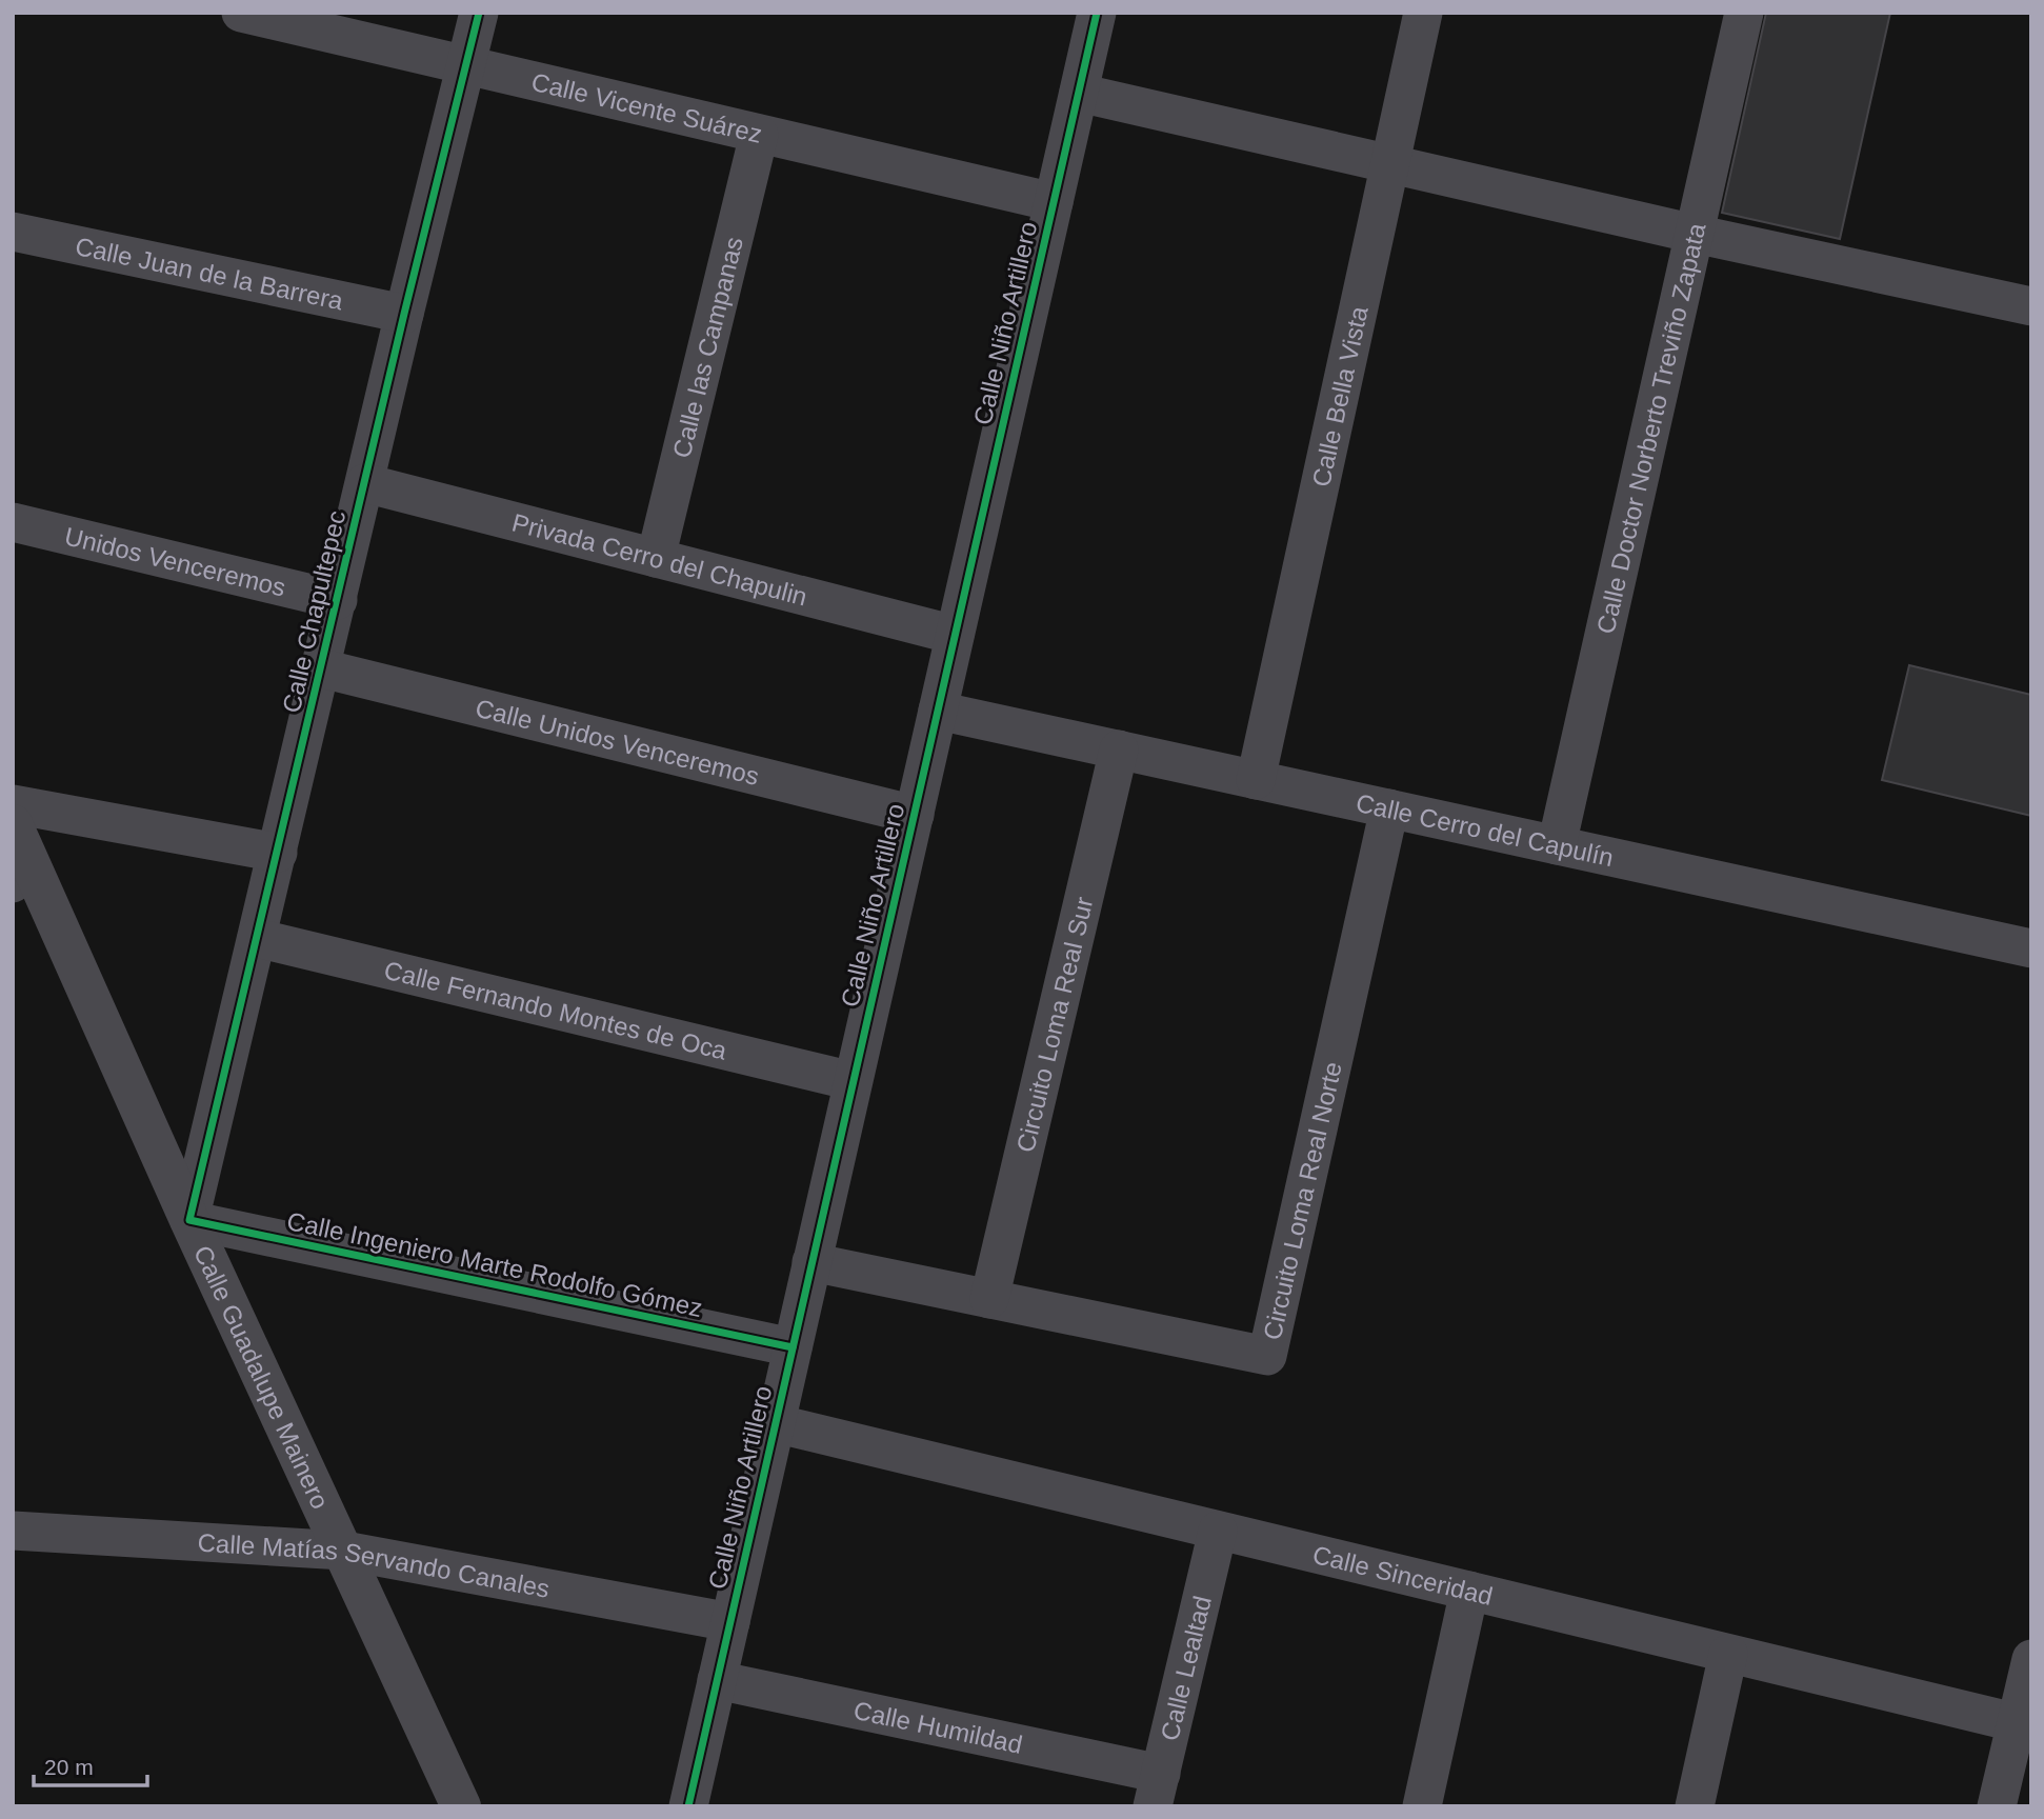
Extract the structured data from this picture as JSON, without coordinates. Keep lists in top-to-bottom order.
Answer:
{
  "streets": {
    "street": [
      "Calle Vicente Suárez",
      "Calle Juan de la Barrera",
      "Calle Niño Artillero",
      "Calle las Campanas",
      "Calle Bella Vista",
      "Calle Doctor Norberto Treviño Zapata",
      "Privada Cerro del Chapulin",
      "Unidos Venceremos",
      "Calle Chapultepec",
      "Calle Unidos Venceremos",
      "Calle Cerro del Capulín",
      "Calle Fernando Montes de Oca",
      "Circuito Loma Real Sur",
      "Circuito Loma Real Norte",
      "Calle Ingeniero Marte Rodolfo Gómez",
      "Calle Guadalupe Mainero",
      "Calle Matías Servando Canales",
      "Calle Sinceridad",
      "Calle Lealtad",
      "Calle Humildad"
    ]
  },
  "crossings": [
    ["Calle Vicente Suárez", "Calle Niño Artillero"],
    ["Calle Vicente Suárez", "Calle las Campanas"],
    ["Calle Vicente Suárez", "Calle Chapultepec"],
    ["Calle Juan de la Barrera", "Calle Chapultepec"],
    ["Calle Niño Artillero", "Privada Cerro del Chapulin"],
    ["Calle Niño Artillero", "Calle Unidos Venceremos"],
    ["Calle Niño Artillero", "Calle Cerro del Capulín"],
    ["Calle Niño Artillero", "Calle Fernando Montes de Oca"],
    ["Calle Niño Artillero", "Circuito Loma Real Norte"],
    ["Calle Niño Artillero", "Calle Ingeniero Marte Rodolfo Gómez"],
    ["Calle Niño Artillero", "Calle Matías Servando Canales"],
    ["Calle Niño Artillero", "Calle Sinceridad"],
    ["Calle Niño Artillero", "Calle Humildad"],
    ["Calle las Campanas", "Privada Cerro del Chapulin"],
    ["Calle Bella Vista", "Calle Cerro del Capulín"],
    ["Calle Doctor Norberto Treviño Zapata", "Calle Cerro del Capulín"],
    ["Privada Cerro del Chapulin", "Calle Chapultepec"],
    ["Unidos Venceremos", "Calle Chapultepec"],
    ["Calle Chapultepec", "Calle Unidos Venceremos"],
    ["Calle Chapultepec", "Calle Fernando Montes de Oca"],
    ["Calle Chapultepec", "Calle Ingeniero Marte Rodolfo Gómez"],
    ["Calle Chapultepec", "Calle Guadalupe Mainero"],
    ["Calle Cerro del Capulín", "Circuito Loma Real Sur"],
    ["Calle Cerro del Capulín", "Circuito Loma Real Norte"],
    ["Circuito Loma Real Sur", "Circuito Loma Real Norte"],
    ["Calle Ingeniero Marte Rodolfo Gómez", "Calle Guadalupe Mainero"],
    ["Calle Guadalupe Mainero", "Calle Matías Servando Canales"],
    ["Calle Sinceridad", "Calle Lealtad"],
    ["Calle Lealtad", "Calle Humildad"]
  ],
  "scale_bar": "20 m"
}
